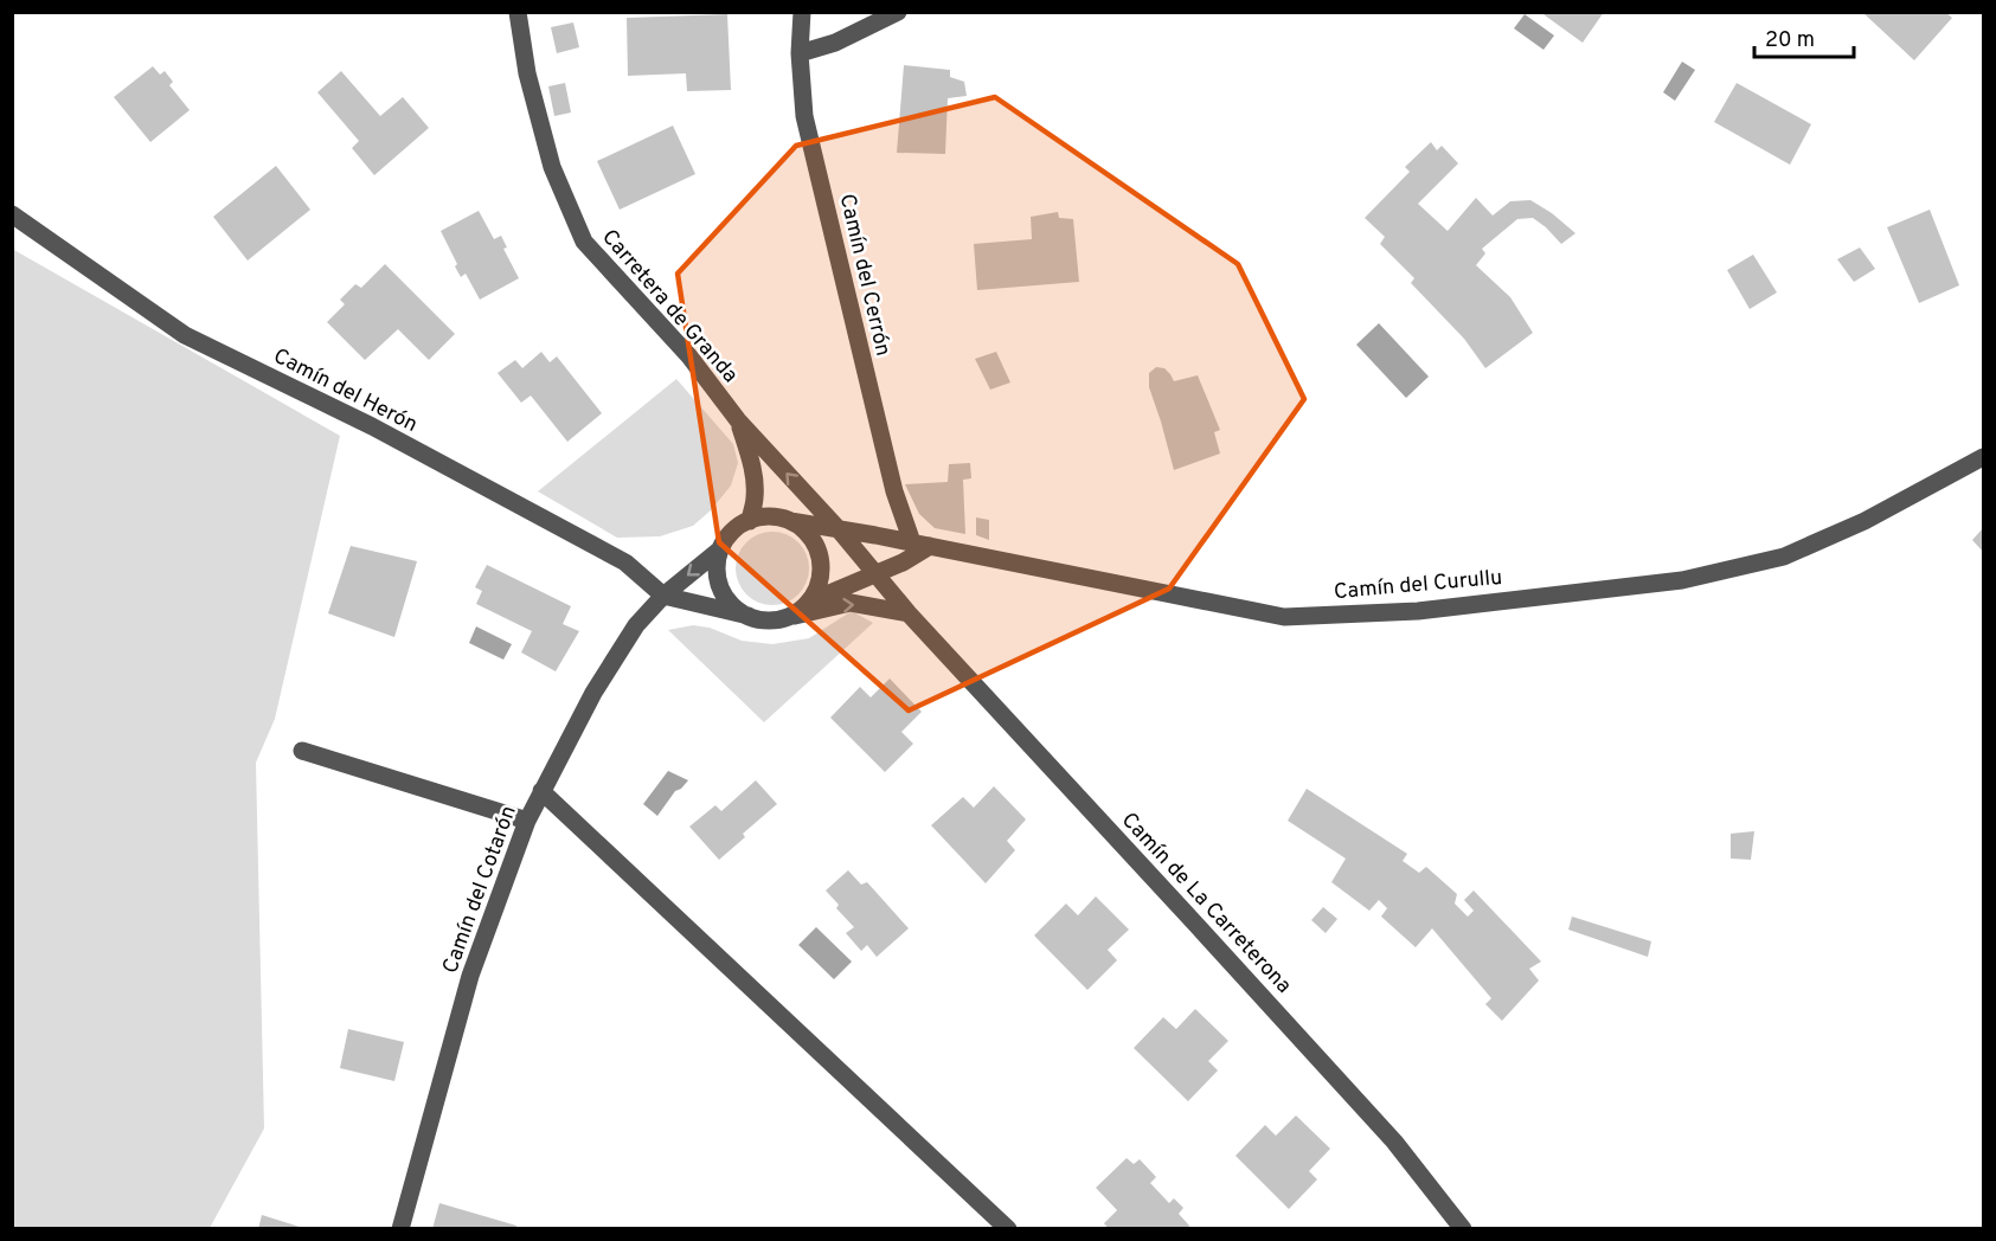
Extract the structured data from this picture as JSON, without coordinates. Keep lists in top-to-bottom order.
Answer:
{
  "streets": {
    "street": [
      "Camín del Cerrón",
      "Carretera de Granda",
      "Camín del Herón",
      "Camín del Curullu",
      "Camín del Cotarón",
      "Camín de La Carreterona"
    ]
  },
  "crossings": [
    ["Camín del Cerrón", "Camín del Curullu"],
    ["Carretera de Granda", "Camín del Curullu"],
    ["Carretera de Granda", "Camín del Cotarón"],
    ["Carretera de Granda", "Camín de La Carreterona"],
    ["Camín del Herón", "Camín del Cotarón"],
    ["Camín del Curullu", "Camín del Cotarón"],
    ["Camín del Curullu", "Camín de La Carreterona"]
  ],
  "scale_bar": "20 m"
}
